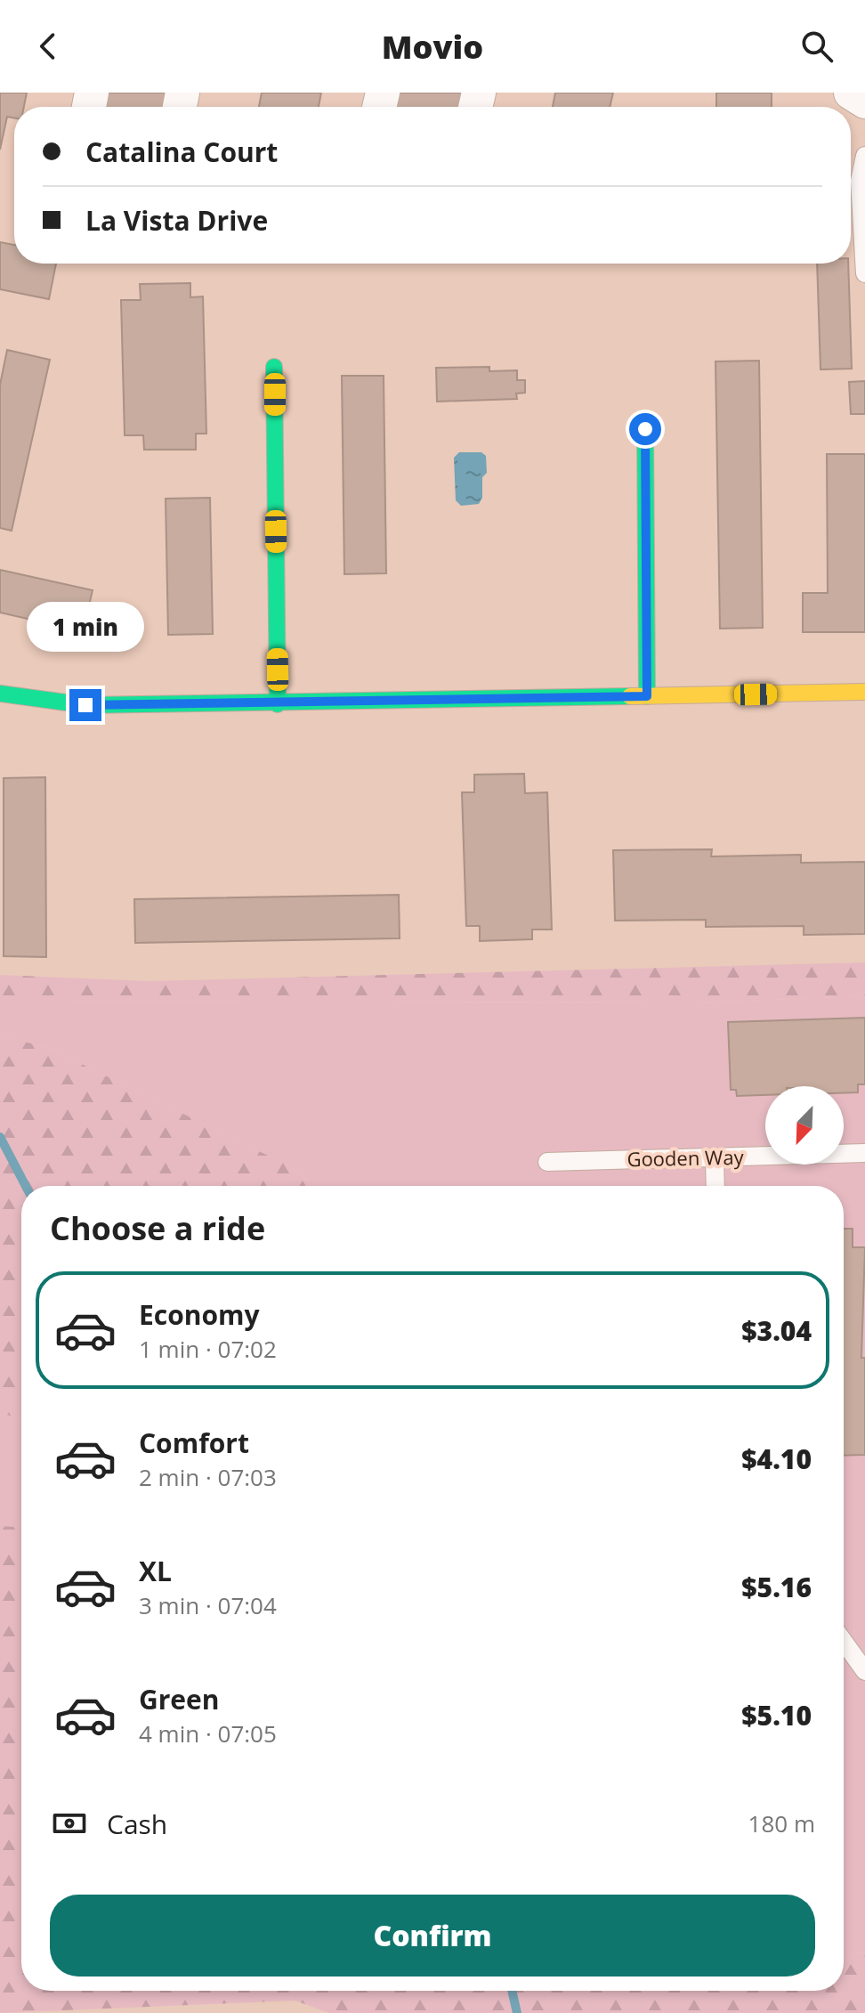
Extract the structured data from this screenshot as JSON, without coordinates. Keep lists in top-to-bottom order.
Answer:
{
  "streets": {
    "lane": ["Gooden Way"]
  },
  "north": "bottom left",
  "page": {
    "header": "Movio",
    "banner": ["Catalina Court", "La Vista Drive"],
    "bubble": "1 min",
    "heading": "Choose a ride",
    "list": [
      {
        "name": "Economy",
        "note": "1 min · 07:02",
        "value": "$3.04"
      },
      {
        "name": "Comfort",
        "note": "2 min · 07:03",
        "value": "$4.10"
      },
      {
        "name": "XL",
        "note": "3 min · 07:04",
        "value": "$5.16"
      },
      {
        "name": "Green",
        "note": "4 min · 07:05",
        "value": "$5.10"
      }
    ],
    "pay": ["Cash", "180 m"],
    "buttons": "Confirm"
  }
}
